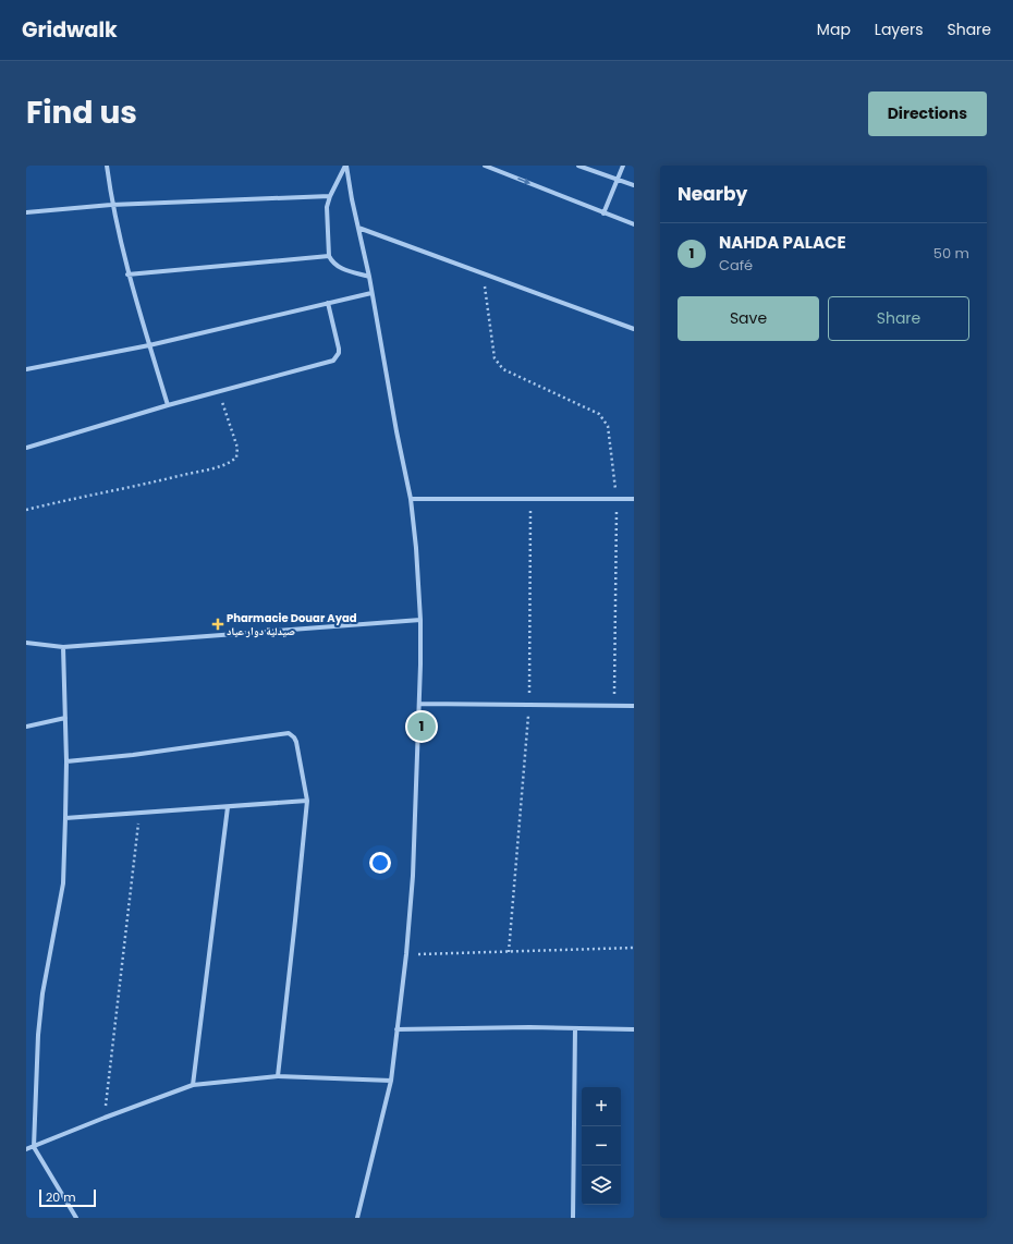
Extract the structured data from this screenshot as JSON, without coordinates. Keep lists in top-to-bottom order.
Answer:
{
  "places": {
    "health": ["Pharmacie Douar Ayad صيدلية دوار عياد"]
  },
  "scale_bar": "20 m",
  "page": {
    "header": "Gridwalk",
    "nav": ["Map", "Layers", "Share"],
    "title": "Find us",
    "buttons": [
      "Directions",
      ["Save", "Share"]
    ],
    "heading": "Nearby",
    "list": [
      {
        "mark": "1",
        "name": "NAHDA PALACE",
        "note": "Café",
        "value": "50 m"
      }
    ],
    "pins": "1",
    "map_buttons": ["+", "−"],
    "scale": "20 m"
  }
}
